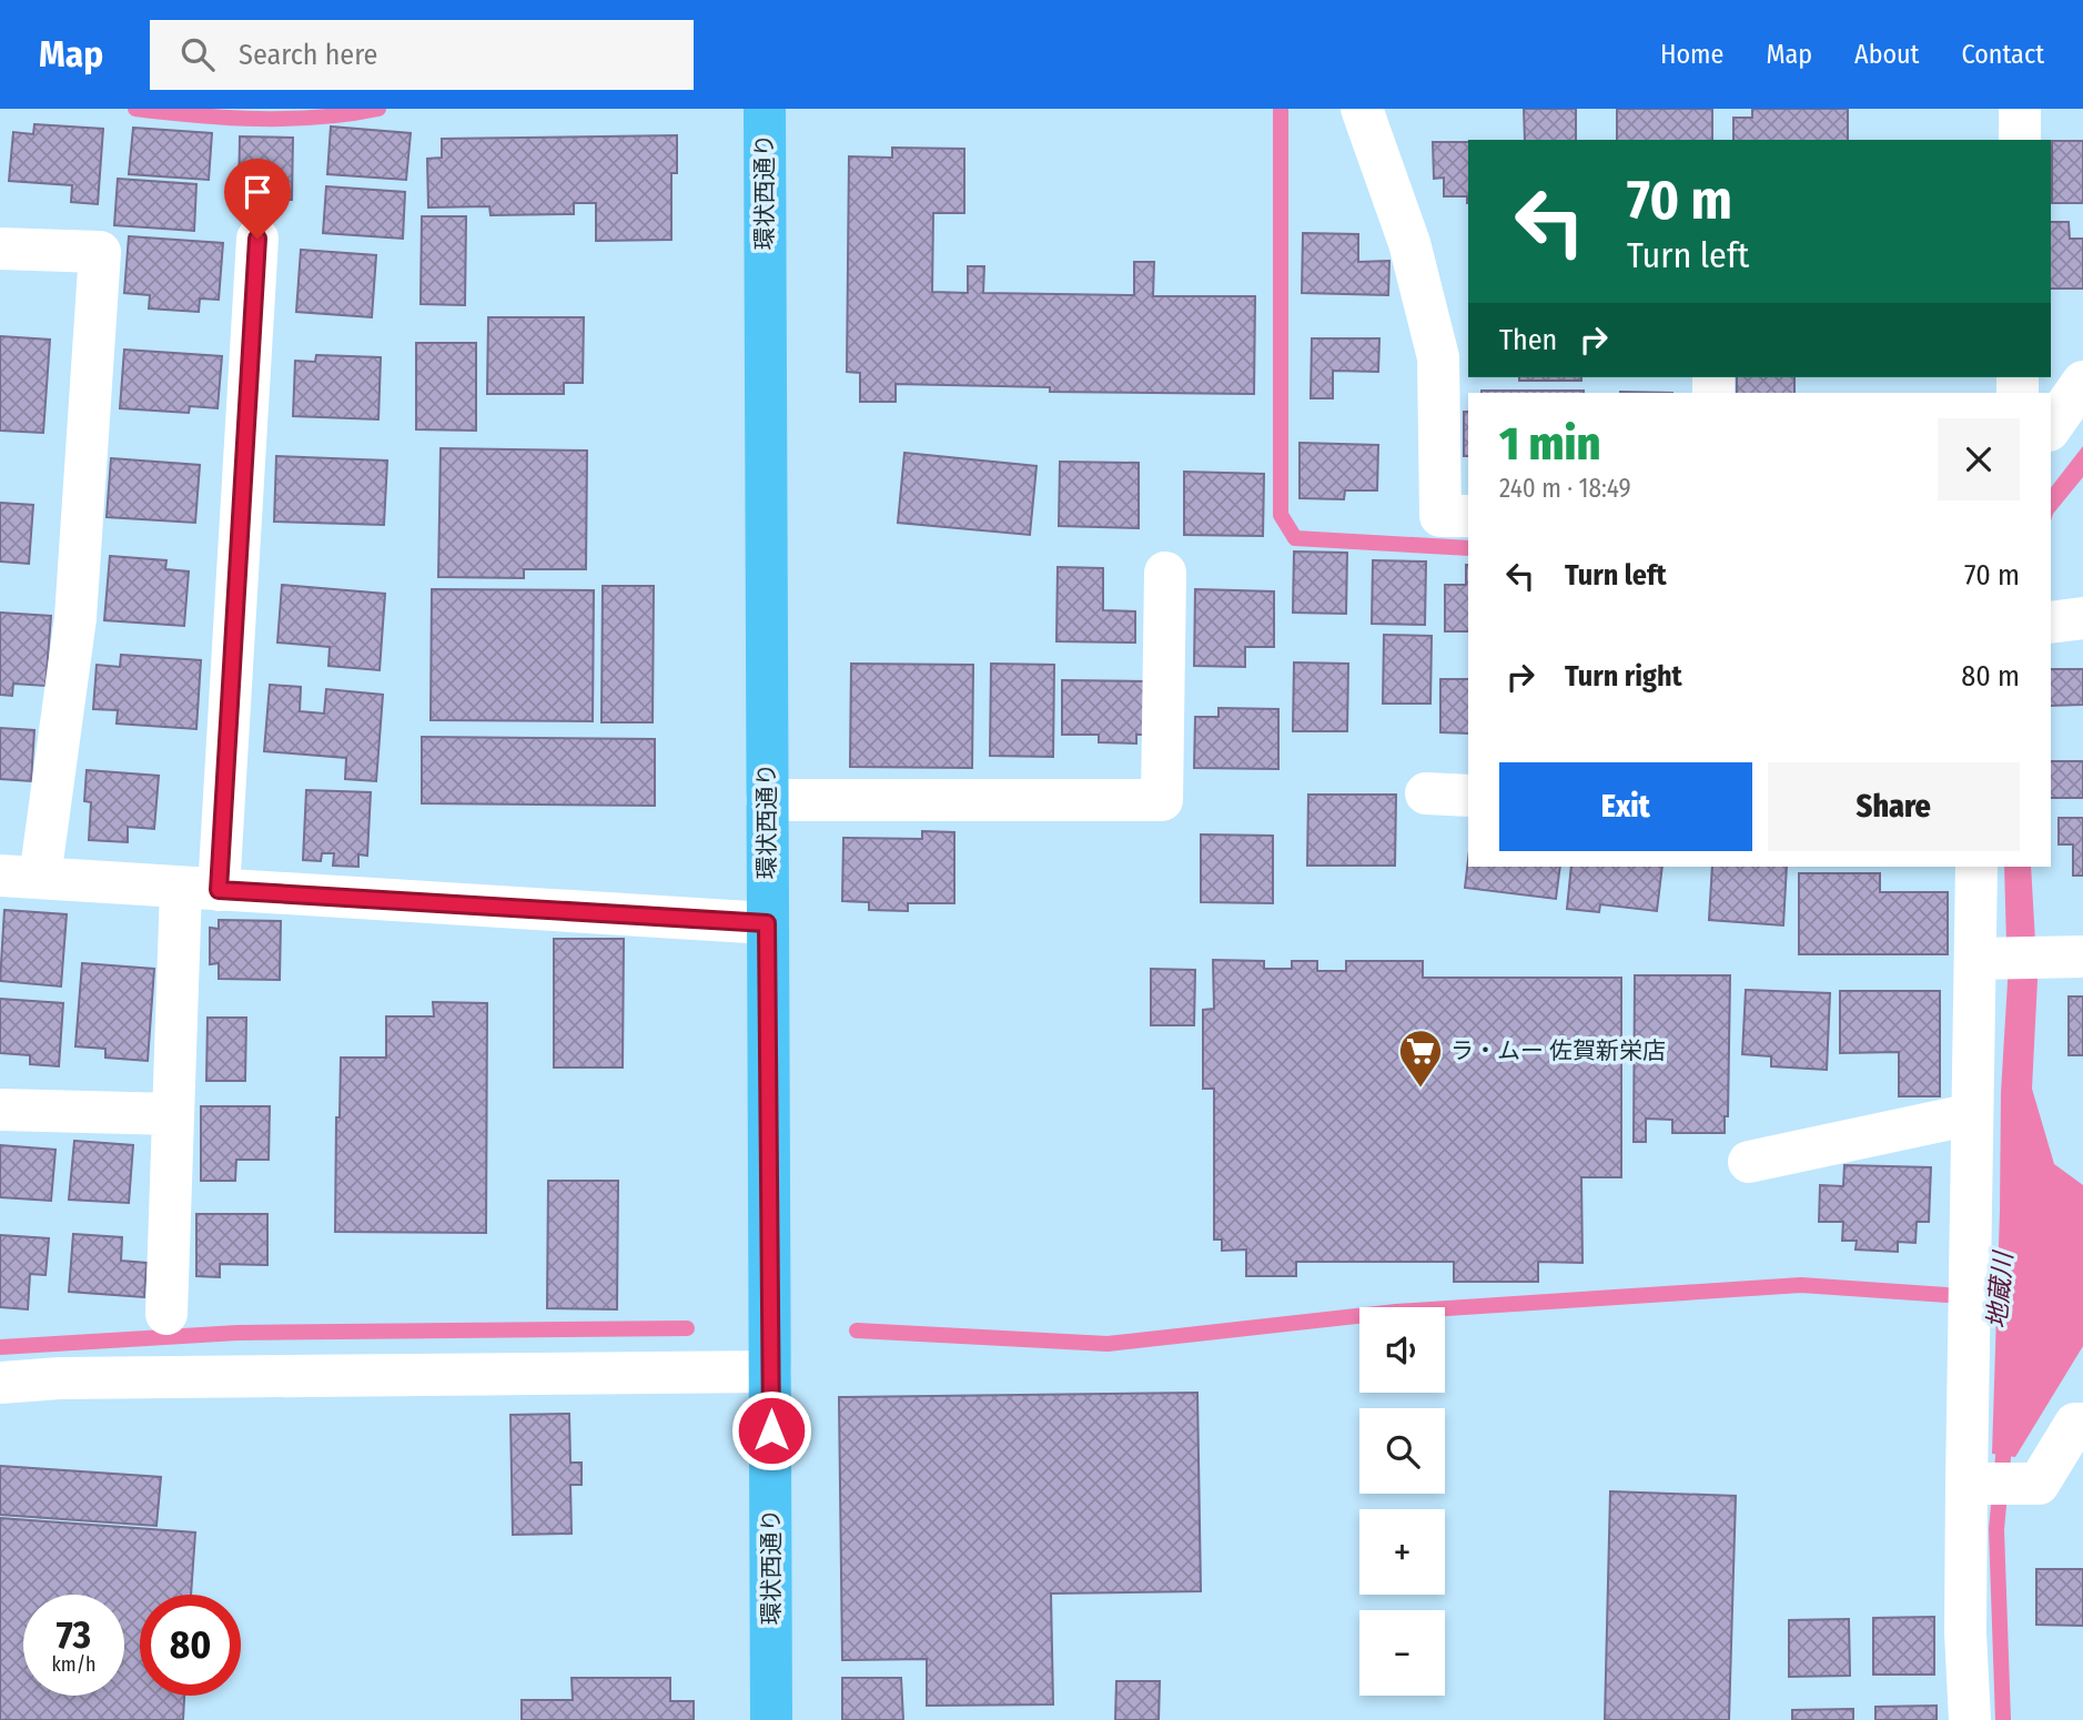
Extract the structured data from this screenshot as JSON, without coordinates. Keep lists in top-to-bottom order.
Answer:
{
  "streets": {
    "highway": ["環状西通り"]
  },
  "water": ["地蔵川"],
  "places": {
    "supermarket": ["ラ・ムー 佐賀新栄店"]
  },
  "page": {
    "header": "Map",
    "search": "Search here",
    "nav": [
      "Home",
      "Map",
      "About",
      "Contact"
    ],
    "turn": ["70 m", "Turn left"],
    "then": "Then",
    "heading": ["1 min", "240 m · 18:49"],
    "list": [
      {
        "name": "Turn left",
        "value": "70 m"
      },
      {
        "name": "Turn right",
        "value": "80 m"
      }
    ],
    "buttons": ["Exit", "Share"],
    "map_buttons": ["+", "−"],
    "speed": "73 km/h",
    "limit": "80"
  }
}
